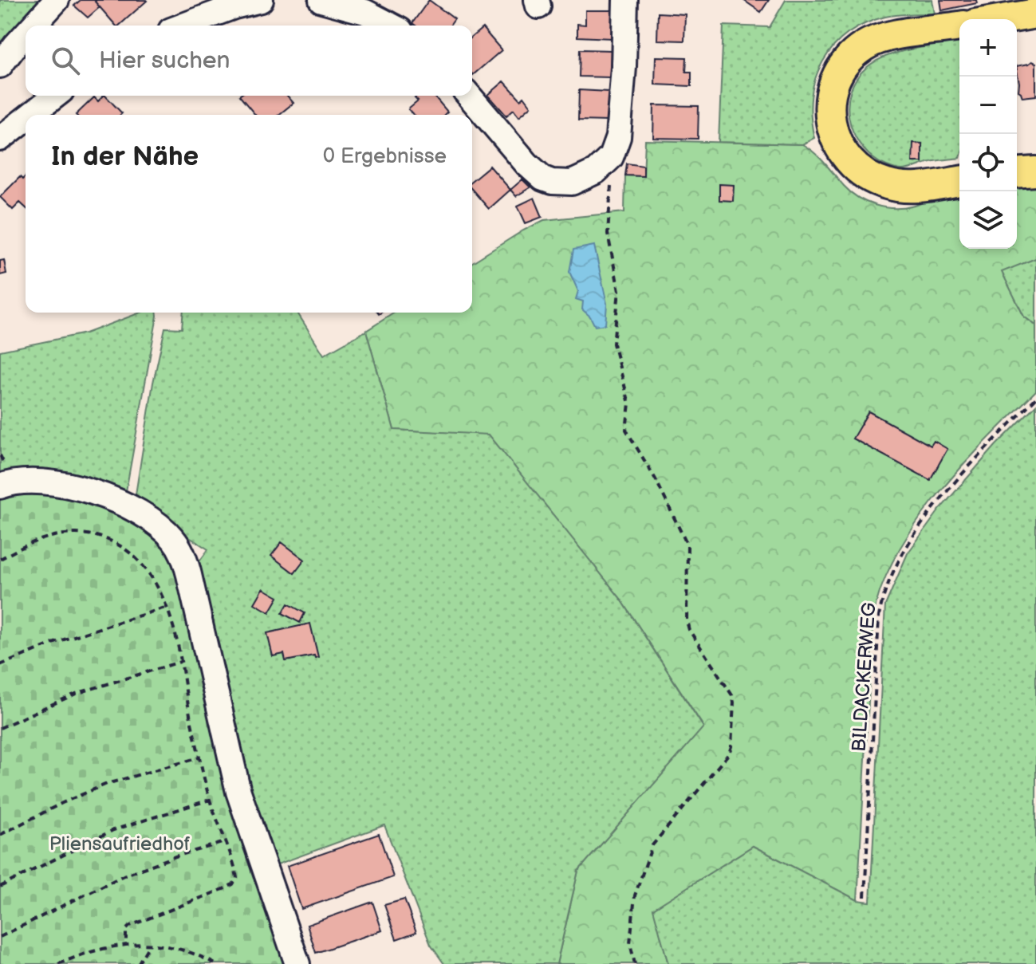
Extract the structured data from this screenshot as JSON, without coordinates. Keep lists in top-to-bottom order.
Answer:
{
  "streets": {
    "path": ["BILDACKERWEG"]
  },
  "parks": ["Pliensaufriedhof"],
  "page": {
    "map_buttons": ["+", "−"],
    "search": "Hier suchen",
    "heading": ["In der Nähe", "0 Ergebnisse"]
  }
}
